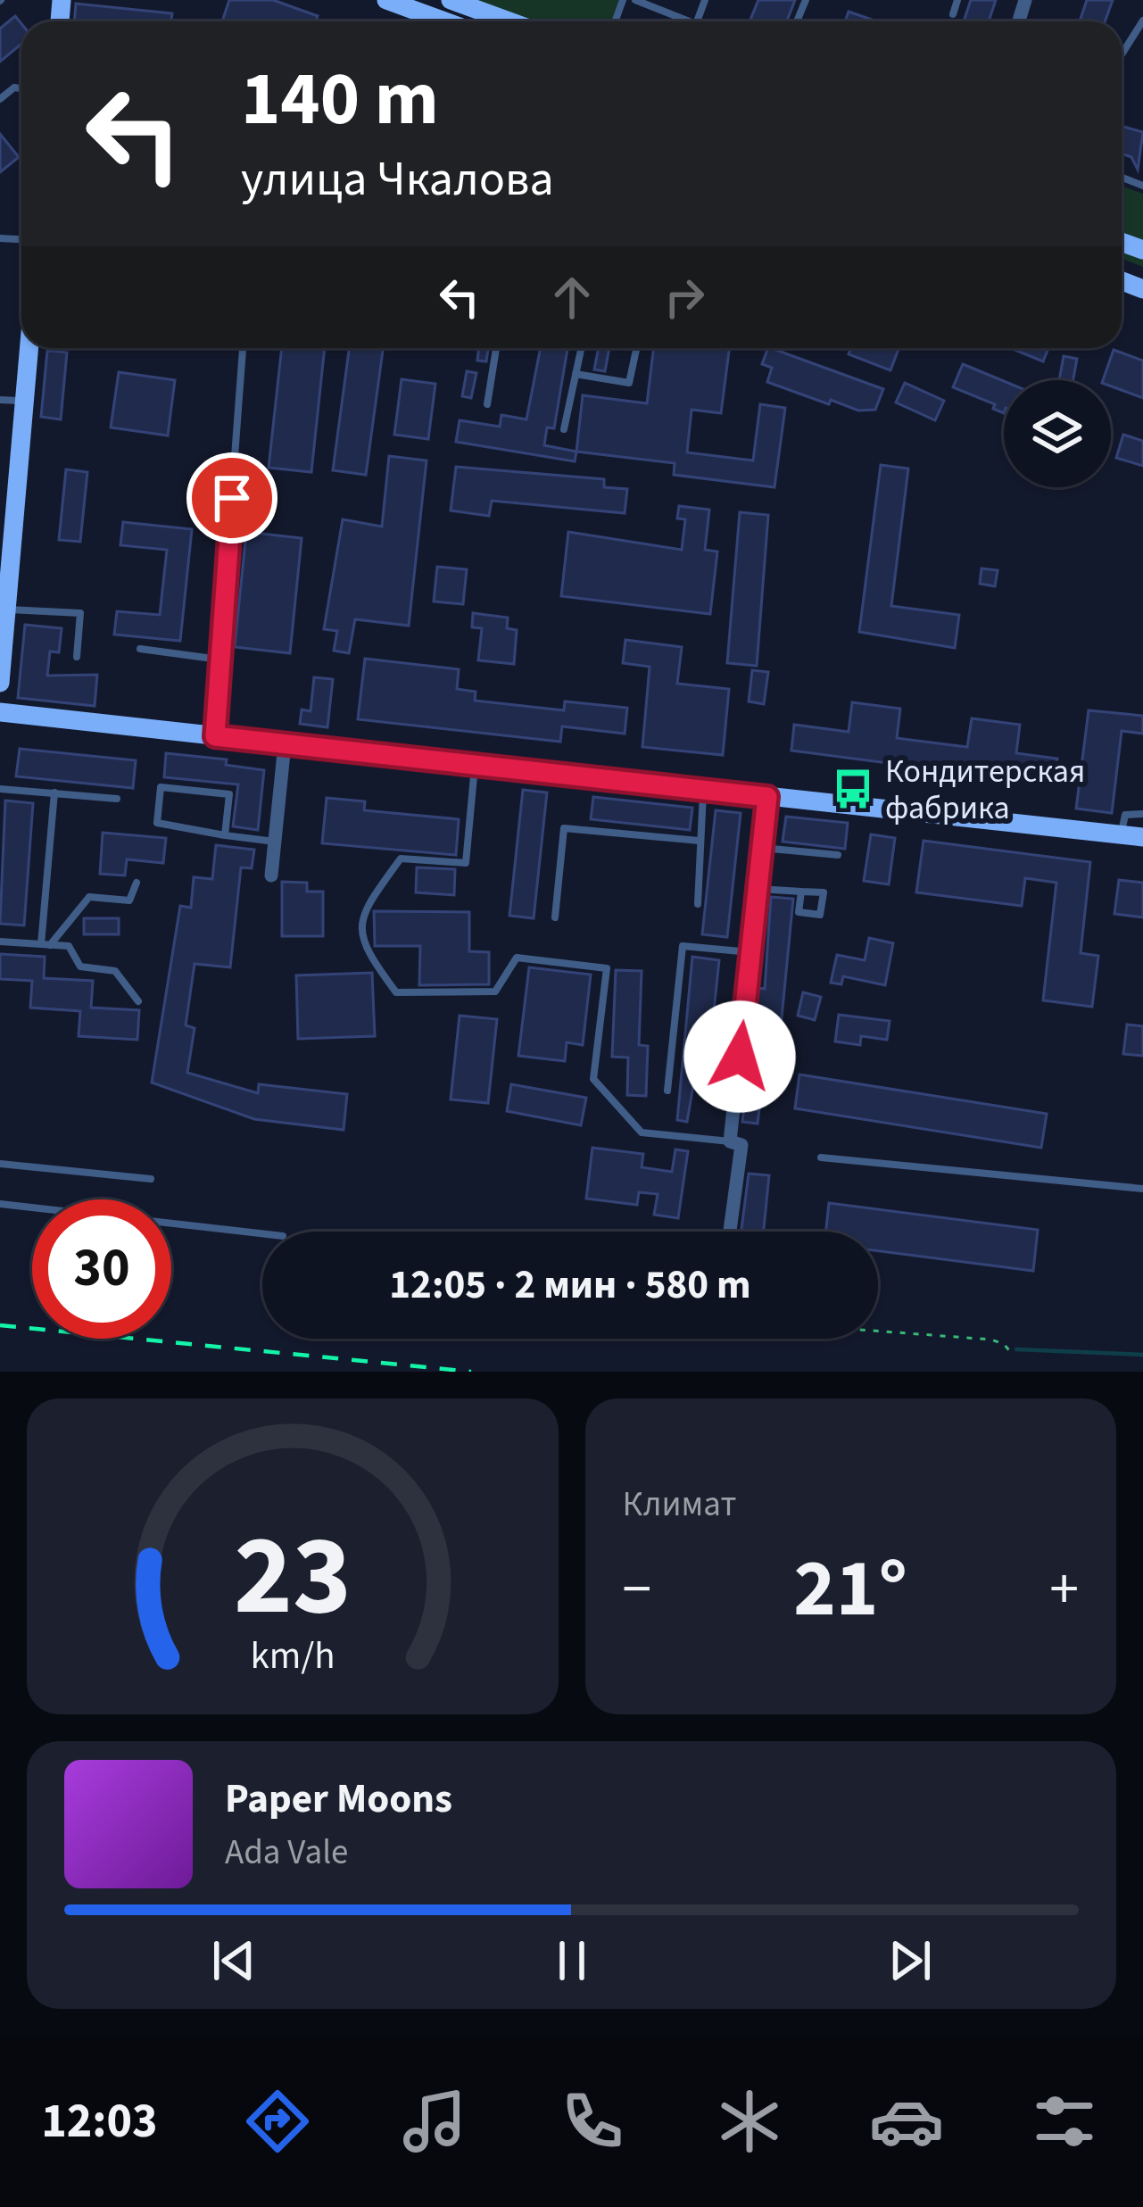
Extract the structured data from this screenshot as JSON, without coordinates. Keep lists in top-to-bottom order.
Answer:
{
  "places": {
    "bus stop": ["Кондитерская фабрика"]
  },
  "page": {
    "turn": ["140 m", "улица Чкалова"],
    "limit": "30",
    "trip": "12:05 · 2 мин · 580 m",
    "tile": "Климат",
    "heat": ["−", "21°", "+"],
    "song": ["Paper Moons", "Ada Vale"],
    "tabs": "12:03",
    "gauge": ["23", "km/h"]
  }
}
